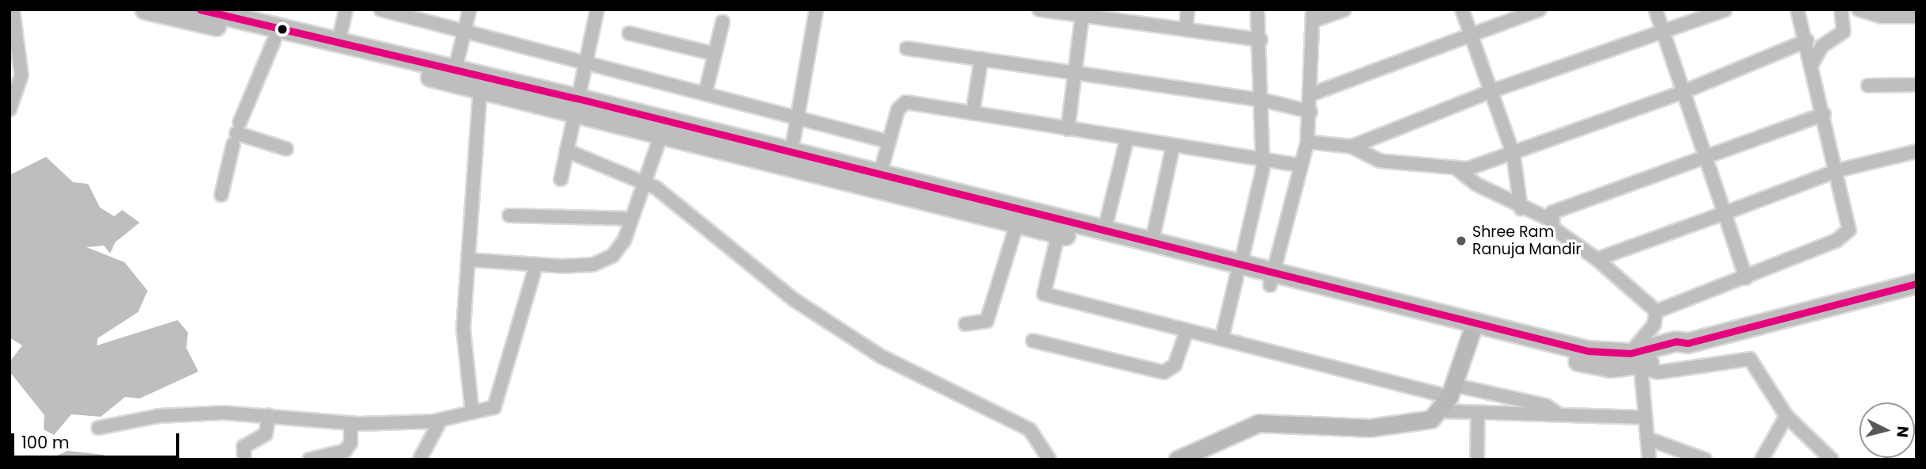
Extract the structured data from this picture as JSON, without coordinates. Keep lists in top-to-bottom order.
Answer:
{
  "places": ["Shree Ram Ranuja Mandir"],
  "scale_bar": "100 m",
  "north": "right"
}
